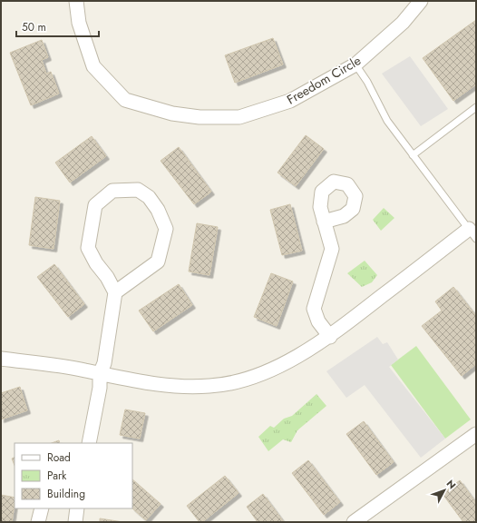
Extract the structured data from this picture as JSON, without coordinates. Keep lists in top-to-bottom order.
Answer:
{
  "streets": {
    "street": ["Freedom Circle"]
  },
  "legend": ["Road", "Park", "Building"],
  "scale_bar": "50 m",
  "north": "top right"
}
